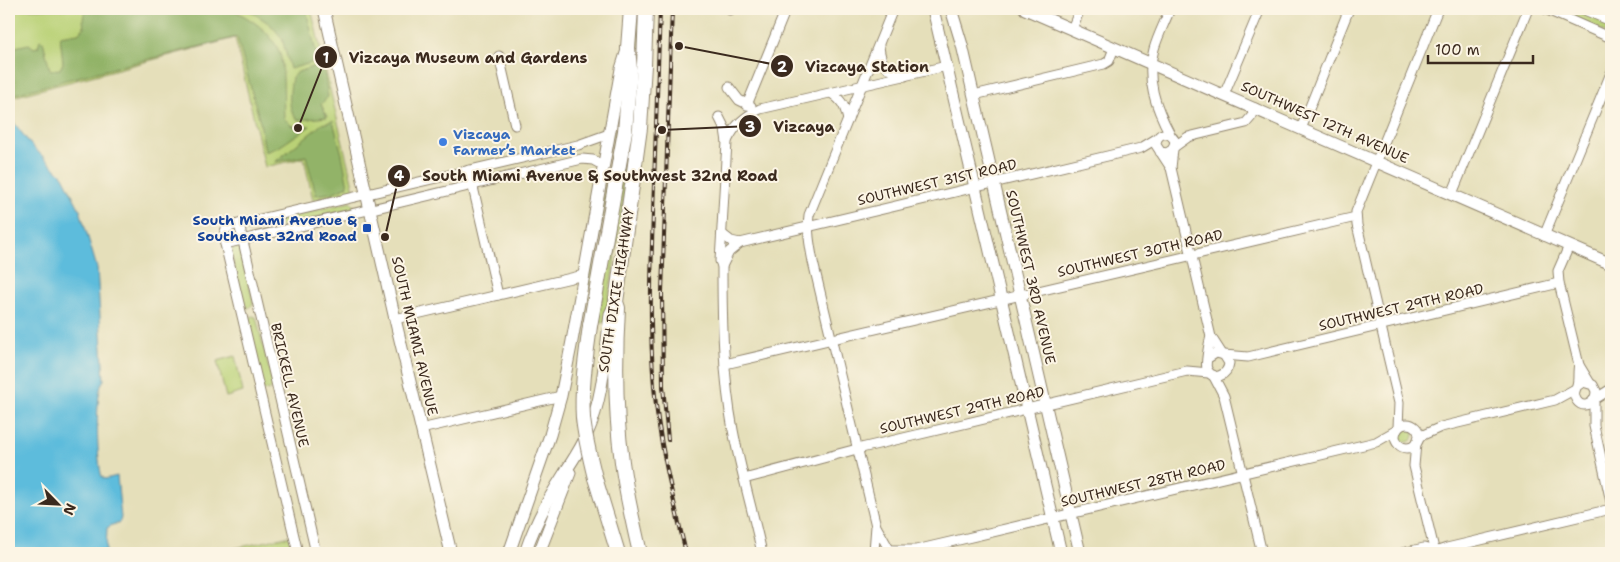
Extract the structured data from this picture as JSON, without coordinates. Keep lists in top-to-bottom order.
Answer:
{
  "streets": {
    "highway": ["SOUTH DIXIE HIGHWAY"],
    "main road": ["SOUTHWEST 12TH AVENUE", "SOUTHWEST 3RD AVENUE", "SOUTH MIAMI AVENUE"],
    "street": [
      "SOUTHWEST 31ST ROAD",
      "SOUTHWEST 30TH ROAD",
      "SOUTHWEST 29TH ROAD",
      "BRICKELL AVENUE",
      "SOUTHWEST 28TH ROAD"
    ]
  },
  "crossings": [
    ["SOUTHWEST 31ST ROAD", "SOUTHWEST 3RD AVENUE"],
    ["SOUTHWEST 30TH ROAD", "SOUTHWEST 3RD AVENUE"],
    ["SOUTHWEST 3RD AVENUE", "SOUTHWEST 29TH ROAD"],
    ["SOUTHWEST 3RD AVENUE", "SOUTHWEST 28TH ROAD"]
  ],
  "places": {
    "other": [
      "Vizcaya Station",
      "Vizcaya Museum and Gardens",
      "Vizcaya",
      "Vizcaya Farmer’s Market",
      "South Miami Avenue & Southwest 32nd Road"
    ],
    "transit": ["South Miami Avenue & Southeast 32nd Road"]
  },
  "scale_bar": "100 m",
  "north": "bottom right"
}
